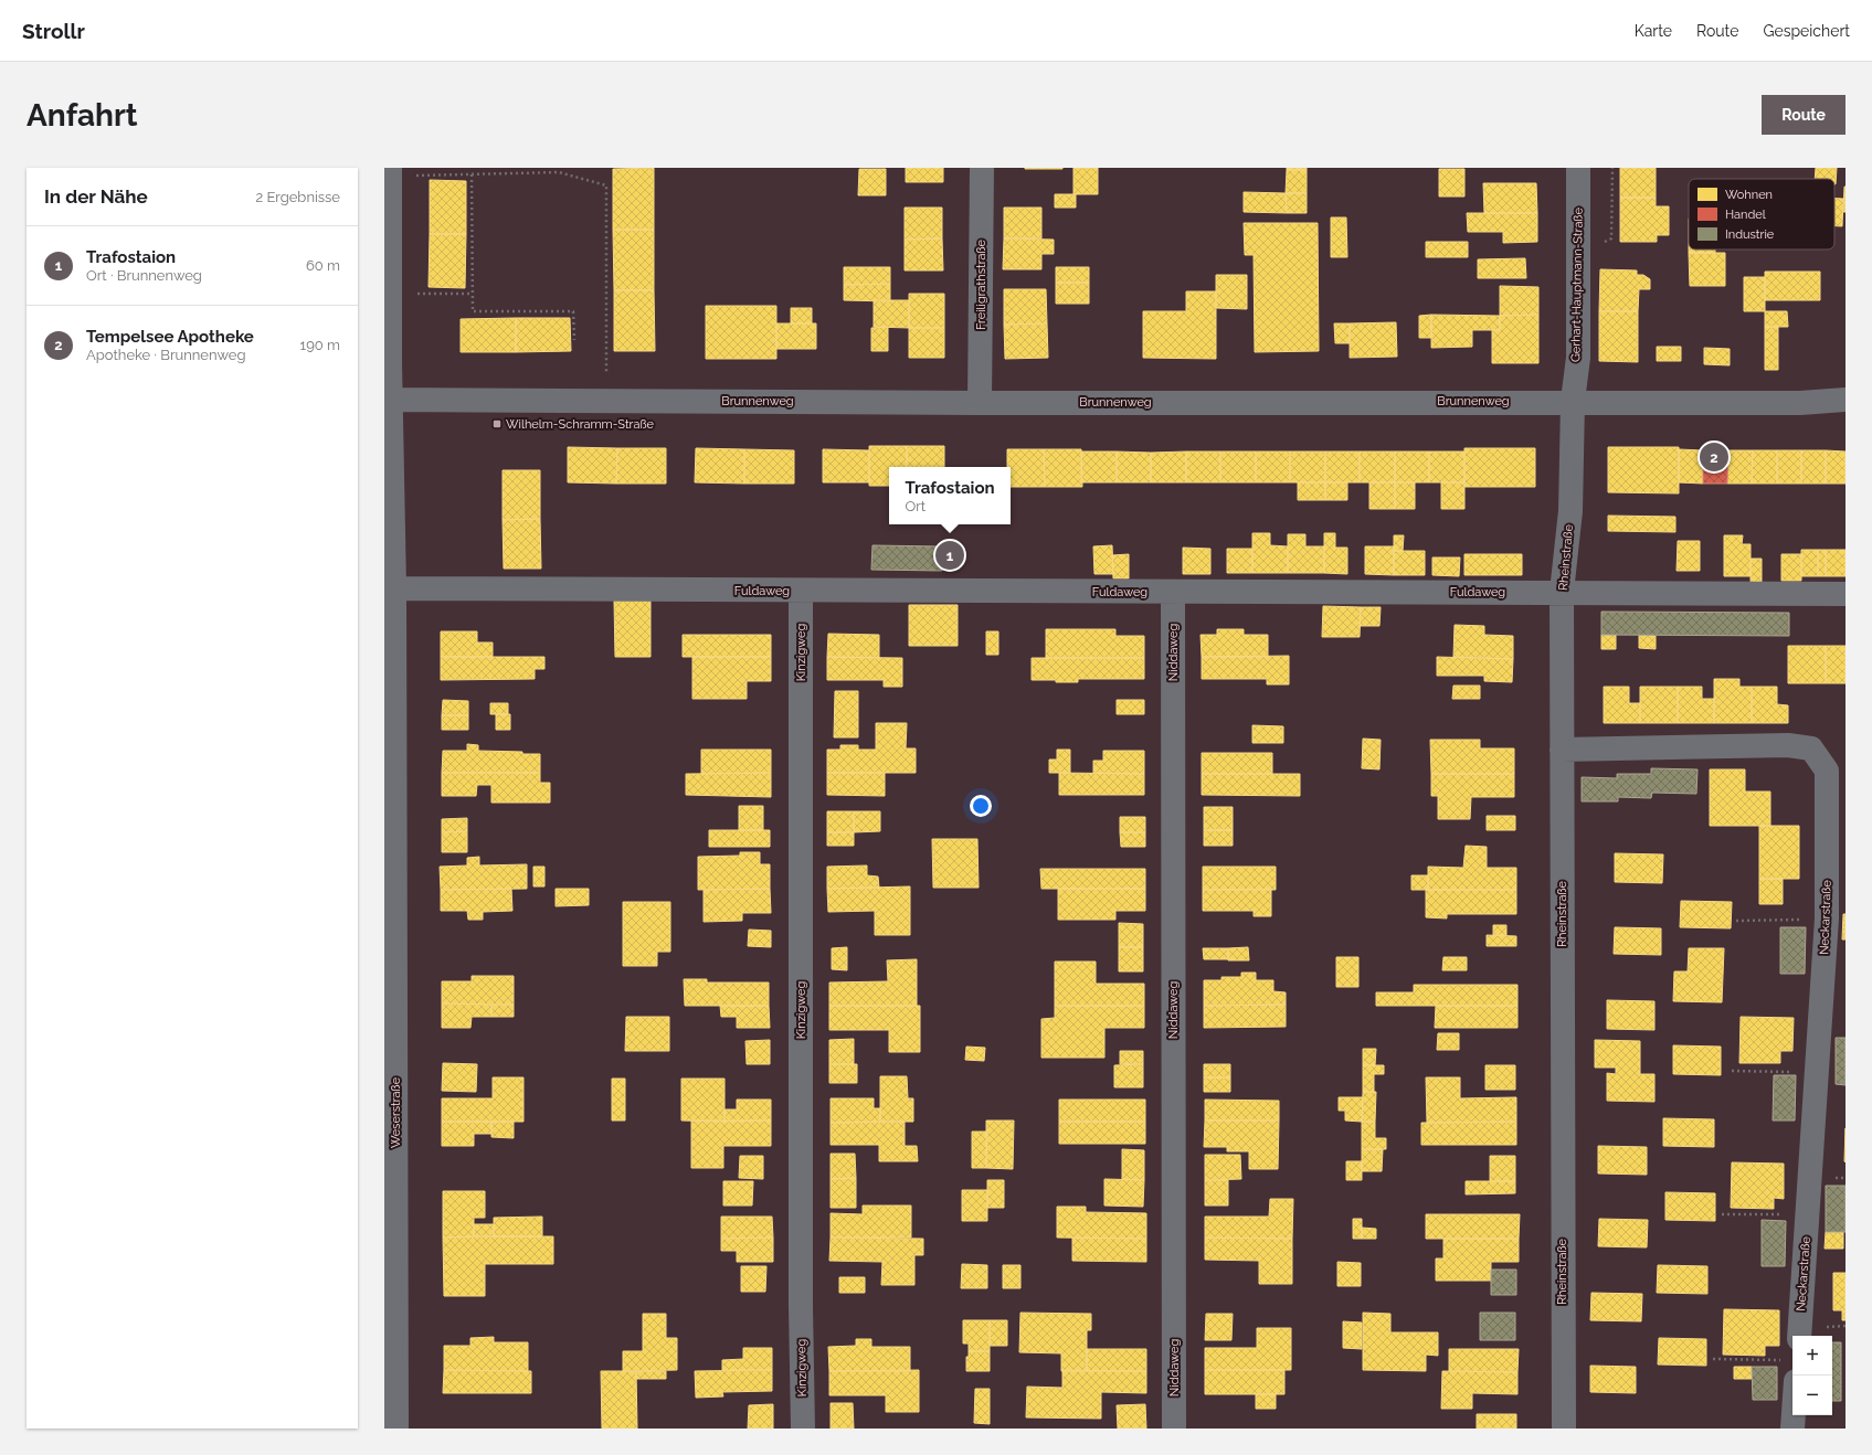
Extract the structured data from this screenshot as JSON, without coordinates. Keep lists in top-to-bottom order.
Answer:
{
  "streets": {
    "street": [
      "Freiligrathstraße",
      "Gerhart-Hauptmann-Straße",
      "Brunnenweg",
      "Rheinstraße",
      "Fuldaweg",
      "Kinzigweg",
      "Niddaweg",
      "Neckarstraße",
      "Weserstraße"
    ]
  },
  "crossings": [
    ["Freiligrathstraße", "Brunnenweg"],
    ["Gerhart-Hauptmann-Straße", "Brunnenweg"],
    ["Gerhart-Hauptmann-Straße", "Rheinstraße"],
    ["Brunnenweg", "Rheinstraße"],
    ["Brunnenweg", "Weserstraße"],
    ["Rheinstraße", "Fuldaweg"],
    ["Rheinstraße", "Neckarstraße"],
    ["Fuldaweg", "Kinzigweg"],
    ["Fuldaweg", "Niddaweg"],
    ["Fuldaweg", "Weserstraße"]
  ],
  "places": {
    "transit": ["Wilhelm-Schramm-Straße"]
  },
  "legend": ["Wohnen", "Handel", "Industrie"],
  "page": {
    "header": "Strollr",
    "nav": ["Karte", "Route", "Gespeichert"],
    "buttons": "Route",
    "title": "Anfahrt",
    "heading": ["In der Nähe", "2 Ergebnisse"],
    "list": [
      {
        "mark": "1",
        "name": "Trafostaion",
        "note": "Ort · Brunnenweg",
        "value": "60 m"
      },
      {
        "mark": "2",
        "name": "Tempelsee Apotheke",
        "note": "Apotheke · Brunnenweg",
        "value": "190 m"
      }
    ],
    "pins": ["2", "1"],
    "popup": ["Trafostaion", "Ort"],
    "map_buttons": ["+", "−"]
  }
}
